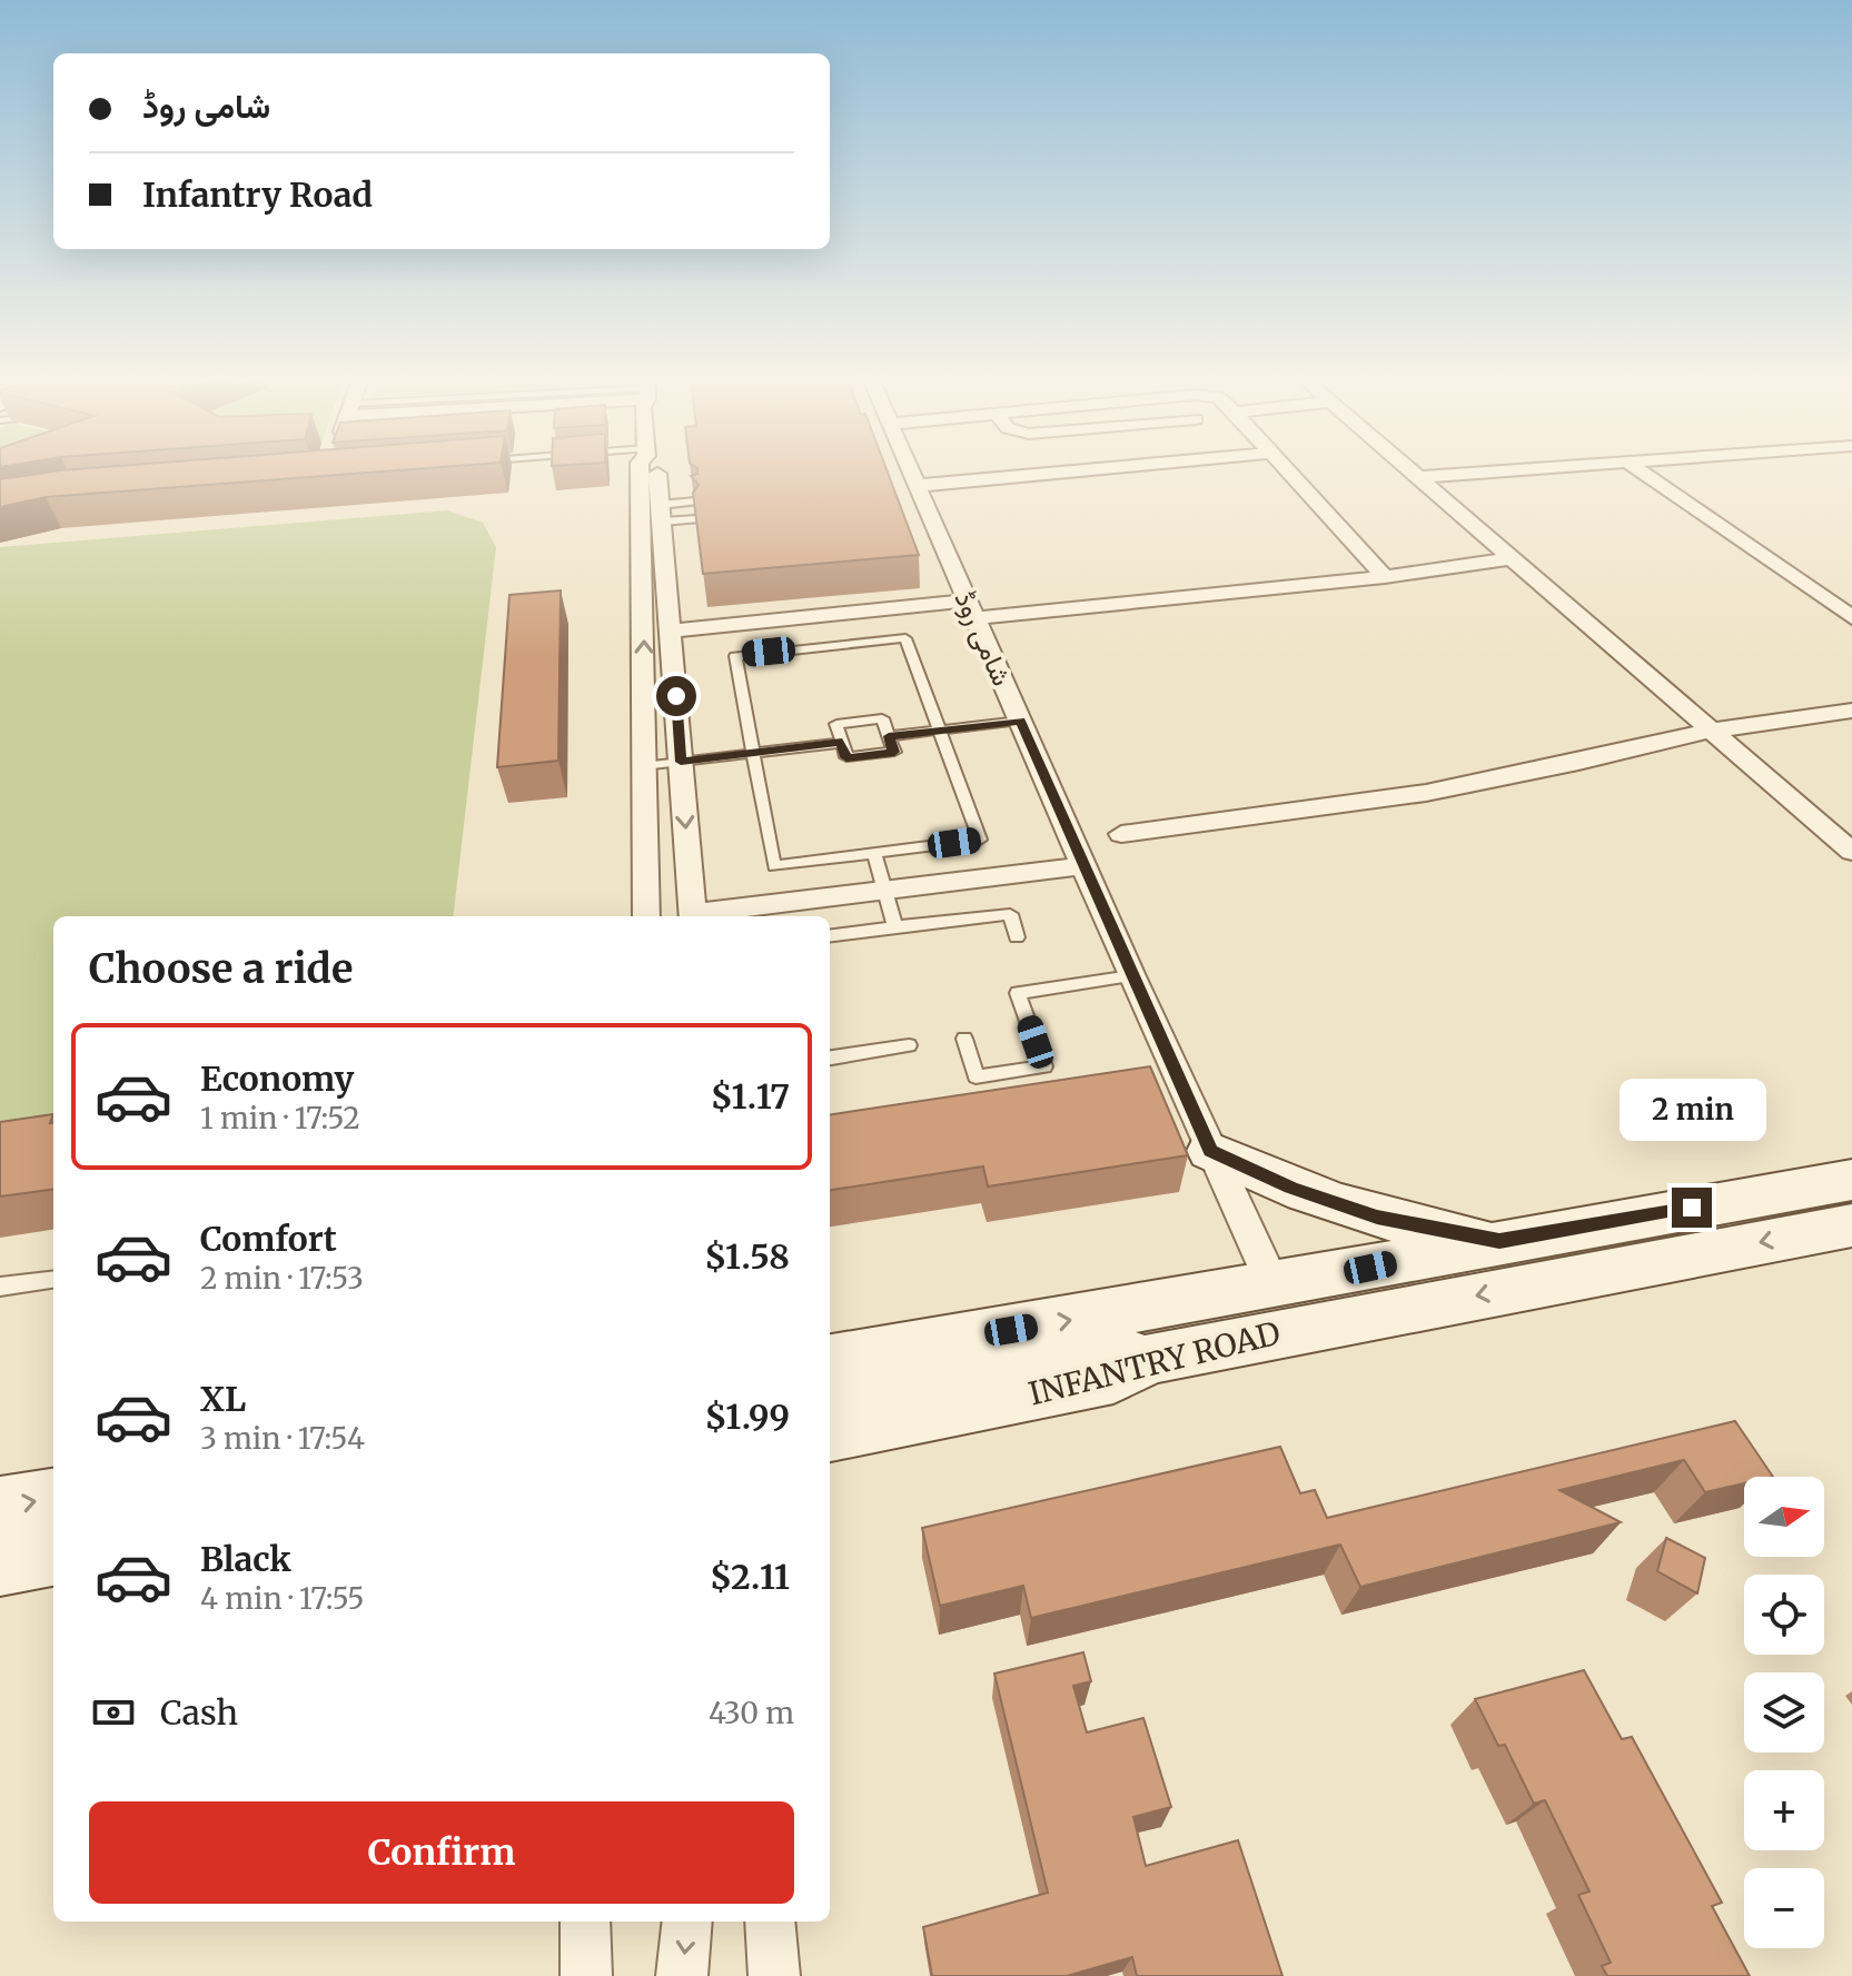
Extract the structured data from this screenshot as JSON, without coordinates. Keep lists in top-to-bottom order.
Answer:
{
  "streets": {
    "main road": ["INFANTRY ROAD"],
    "street": ["شامی روڈ"]
  },
  "crossings": [
    ["شامی روڈ", "INFANTRY ROAD"]
  ],
  "north": "right",
  "page": {
    "banner": ["شامی روڈ", "Infantry Road"],
    "heading": "Choose a ride",
    "list": [
      {
        "name": "Economy",
        "note": "1 min · 17:52",
        "value": "$1.17"
      },
      {
        "name": "Comfort",
        "note": "2 min · 17:53",
        "value": "$1.58"
      },
      {
        "name": "XL",
        "note": "3 min · 17:54",
        "value": "$1.99"
      },
      {
        "name": "Black",
        "note": "4 min · 17:55",
        "value": "$2.11"
      }
    ],
    "bubble": "2 min",
    "map_buttons": ["+", "−"],
    "pay": ["Cash", "430 m"],
    "buttons": "Confirm"
  }
}
